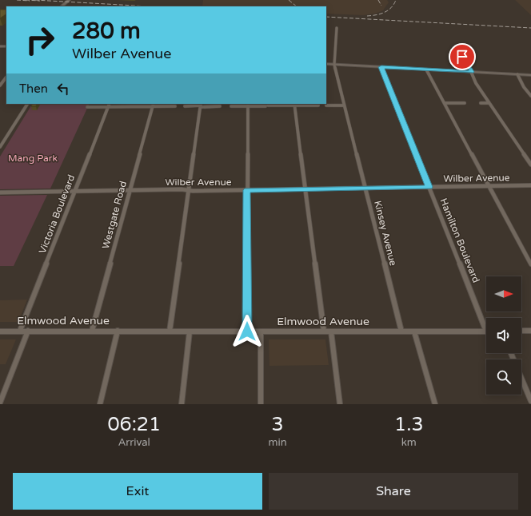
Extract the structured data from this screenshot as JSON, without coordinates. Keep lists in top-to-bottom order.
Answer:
{
  "streets": {
    "street": [
      "Wilber Avenue",
      "Victoria Boulevard",
      "Westgate Road",
      "Kinsey Avenue",
      "Hamilton Boulevard",
      "Elmwood Avenue"
    ]
  },
  "crossings": [
    ["Wilber Avenue", "Victoria Boulevard"],
    ["Wilber Avenue", "Westgate Road"],
    ["Wilber Avenue", "Kinsey Avenue"],
    ["Wilber Avenue", "Hamilton Boulevard"],
    ["Victoria Boulevard", "Elmwood Avenue"],
    ["Westgate Road", "Elmwood Avenue"],
    ["Kinsey Avenue", "Elmwood Avenue"]
  ],
  "parks": ["Mang Park"],
  "north": "right",
  "page": {
    "turn": ["280 m", "Wilber Avenue"],
    "then": "Then",
    "eta": [
      "06:21",
      "Arrival",
      "3",
      "min",
      "1.3",
      "km"
    ],
    "buttons": ["Exit", "Share"]
  }
}
